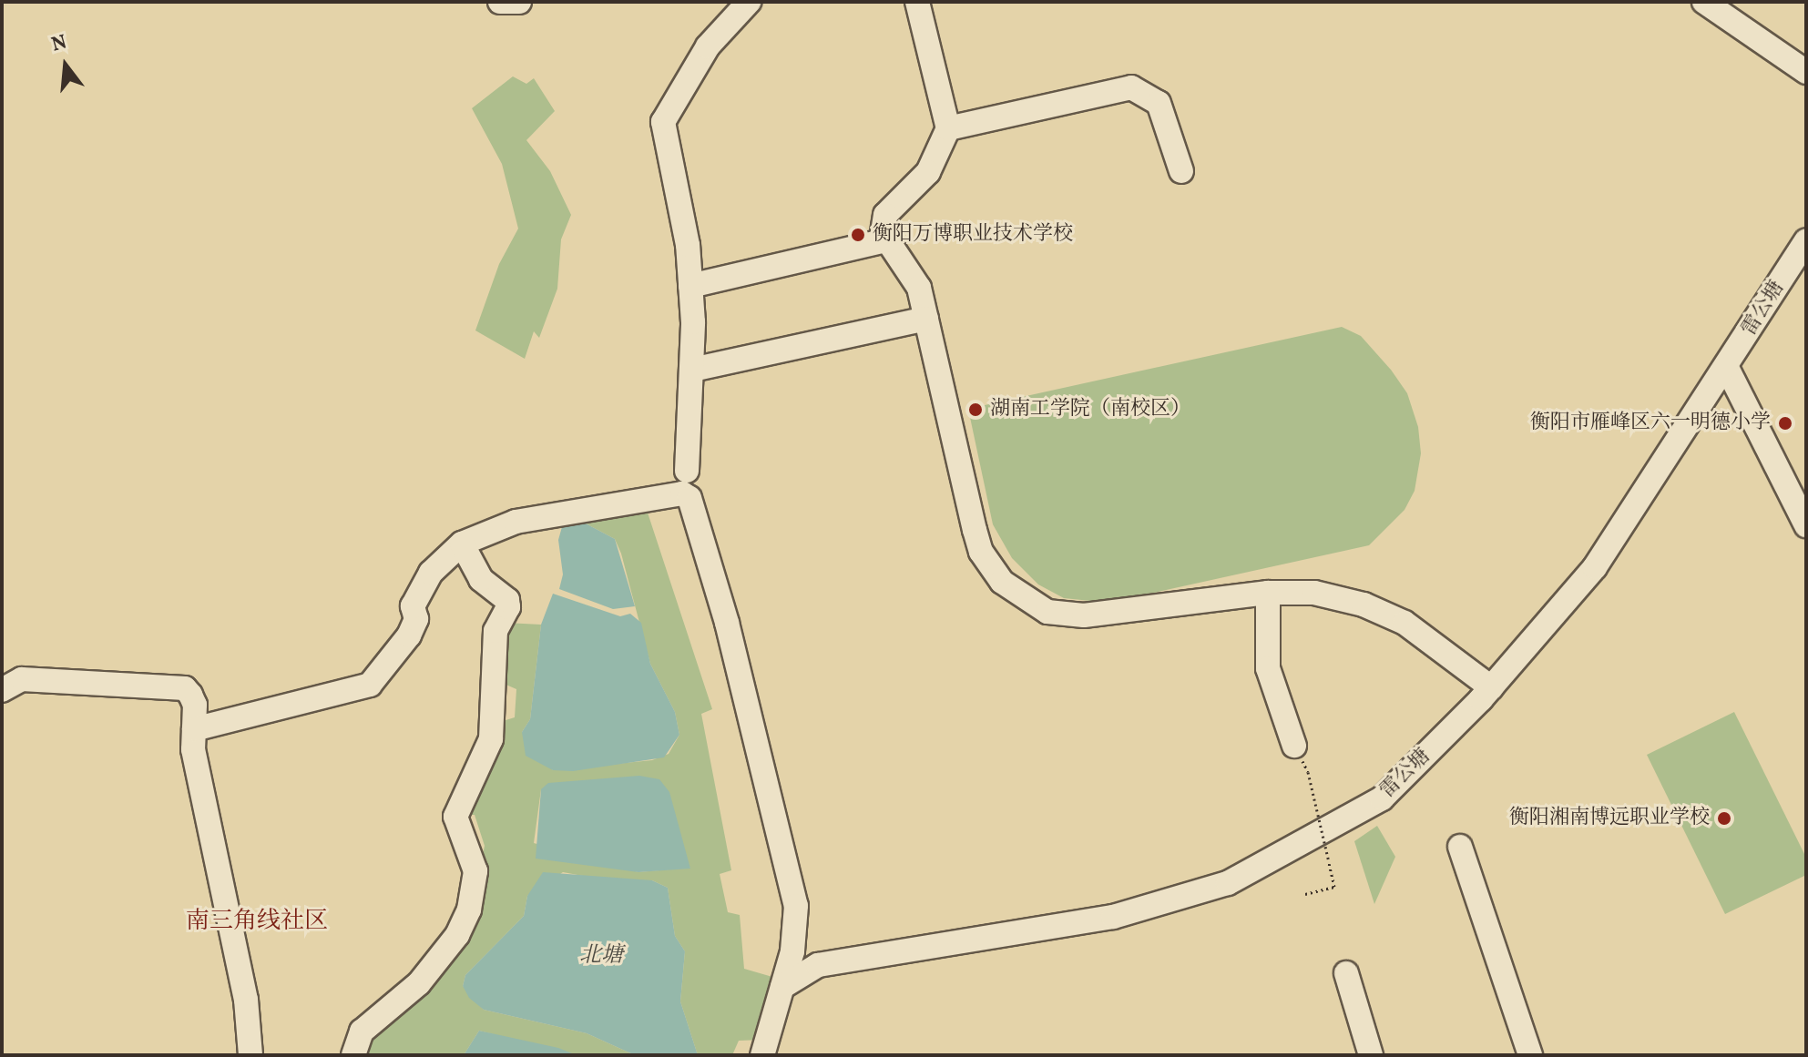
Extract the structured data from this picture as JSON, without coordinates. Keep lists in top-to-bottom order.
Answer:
{
  "streets": {
    "street": ["雷公塘"]
  },
  "districts": ["南三角线社区"],
  "water": ["北塘"],
  "places": [
    "衡阳万博职业技术学校",
    "湖南工学院（南校区）",
    "衡阳市雁峰区六一明德小学",
    "衡阳湘南博远职业学校"
  ],
  "north": "top"
}
